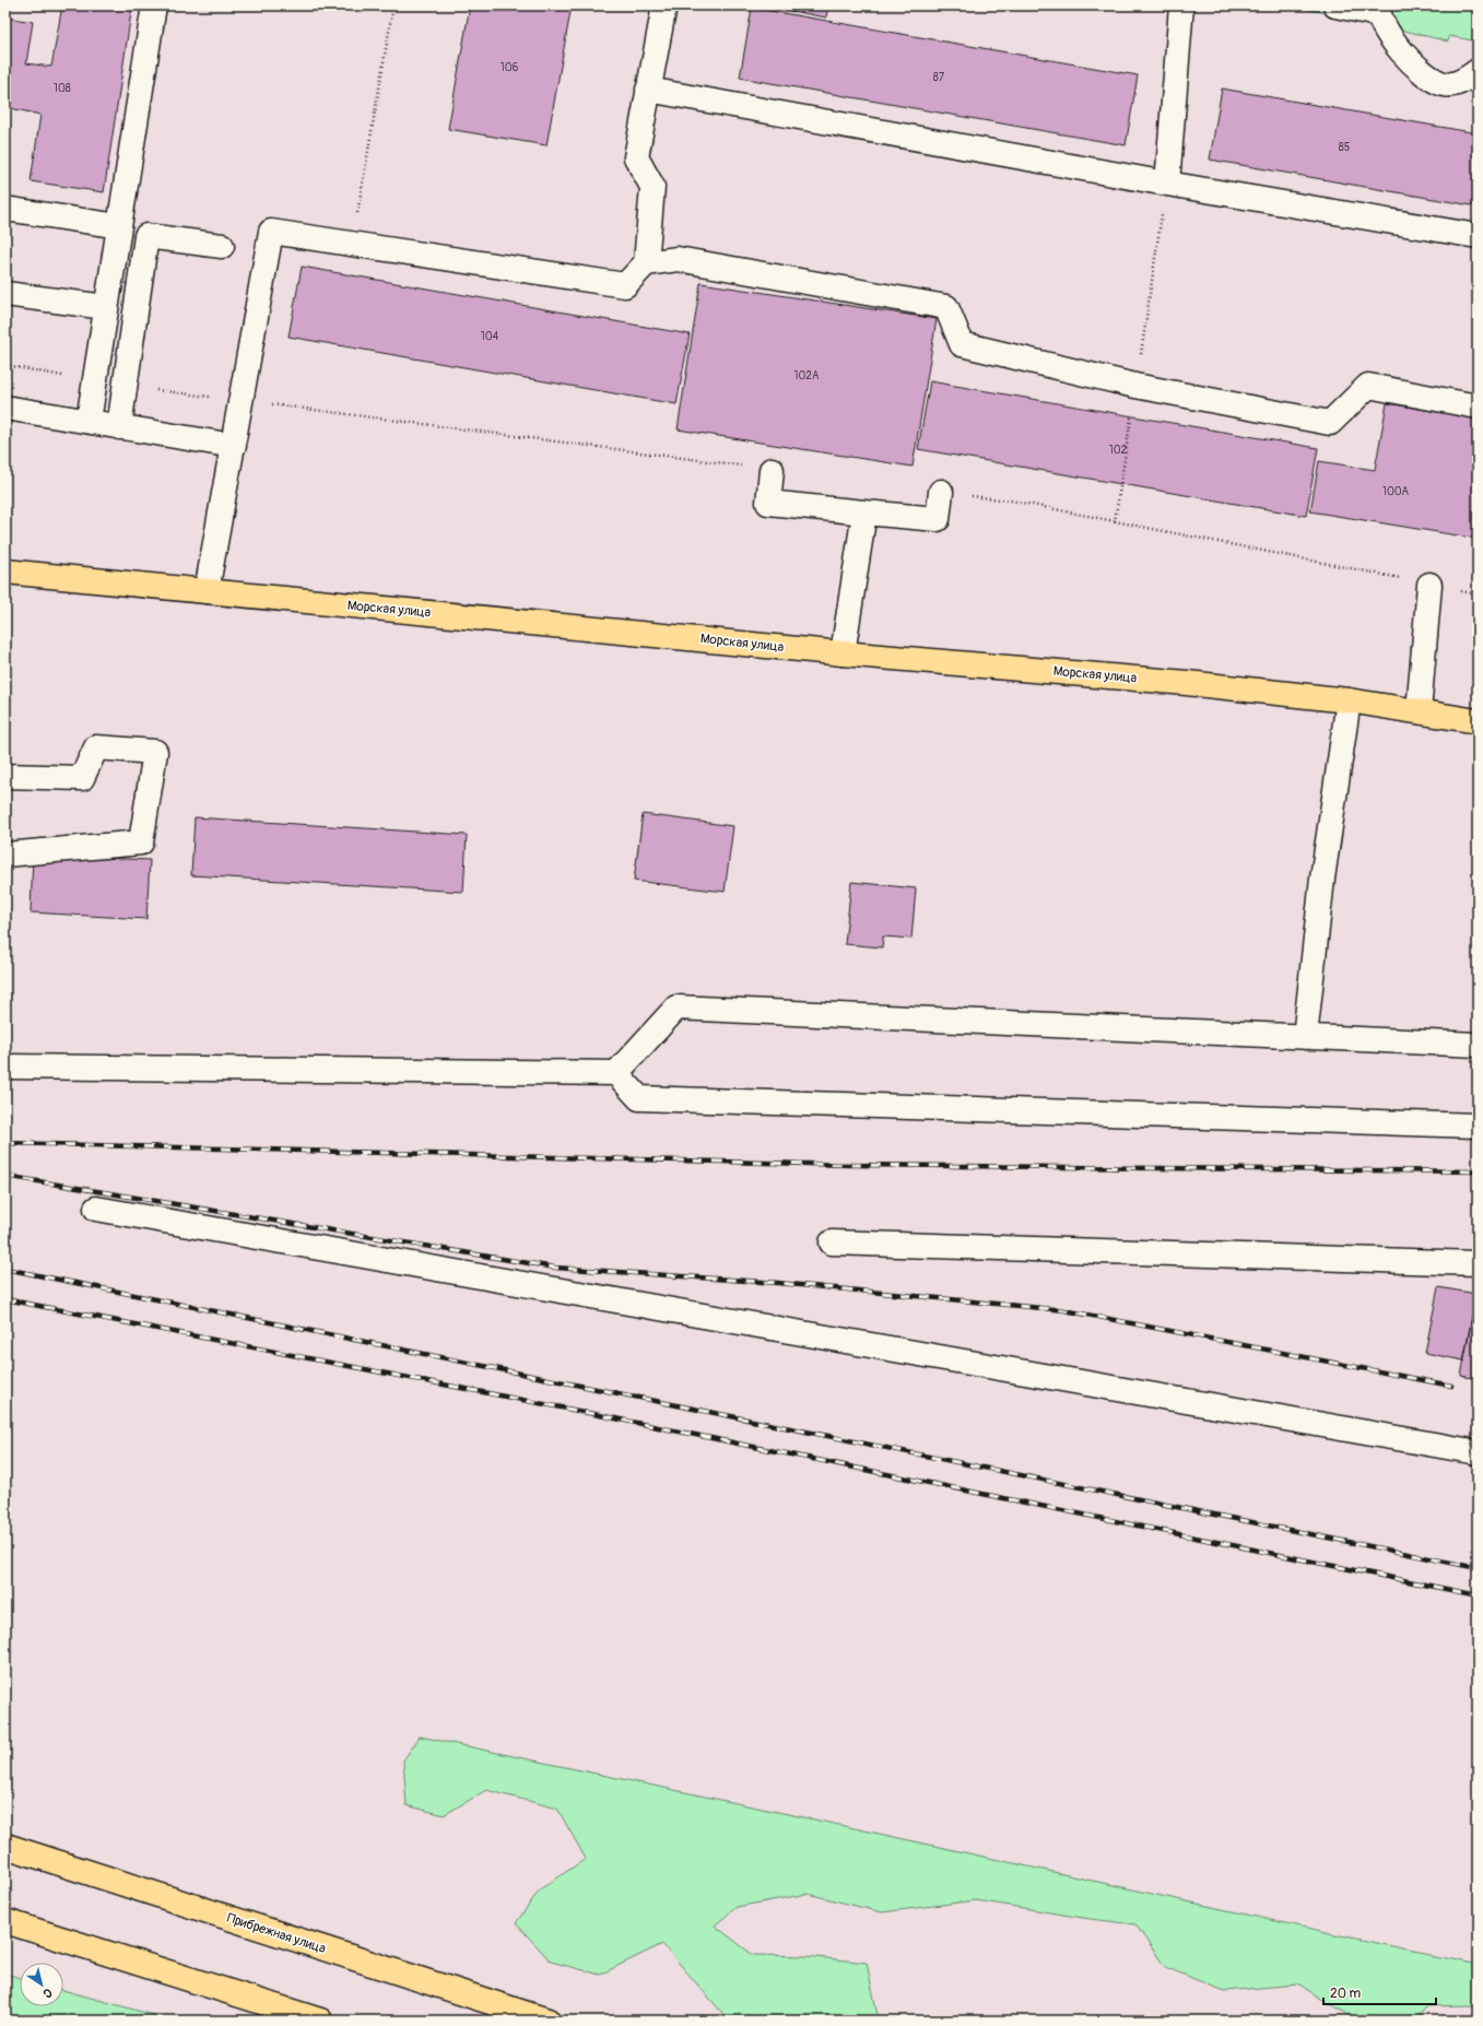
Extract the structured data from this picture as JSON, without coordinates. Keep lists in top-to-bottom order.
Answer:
{
  "streets": {
    "main road": ["Морская улица", "Прибрежная улица"]
  },
  "house_numbers": [
    "106",
    "87",
    "108",
    "85",
    "104",
    "102А",
    "102",
    "100А"
  ],
  "scale_bar": "20 m",
  "north": "bottom right"
}
